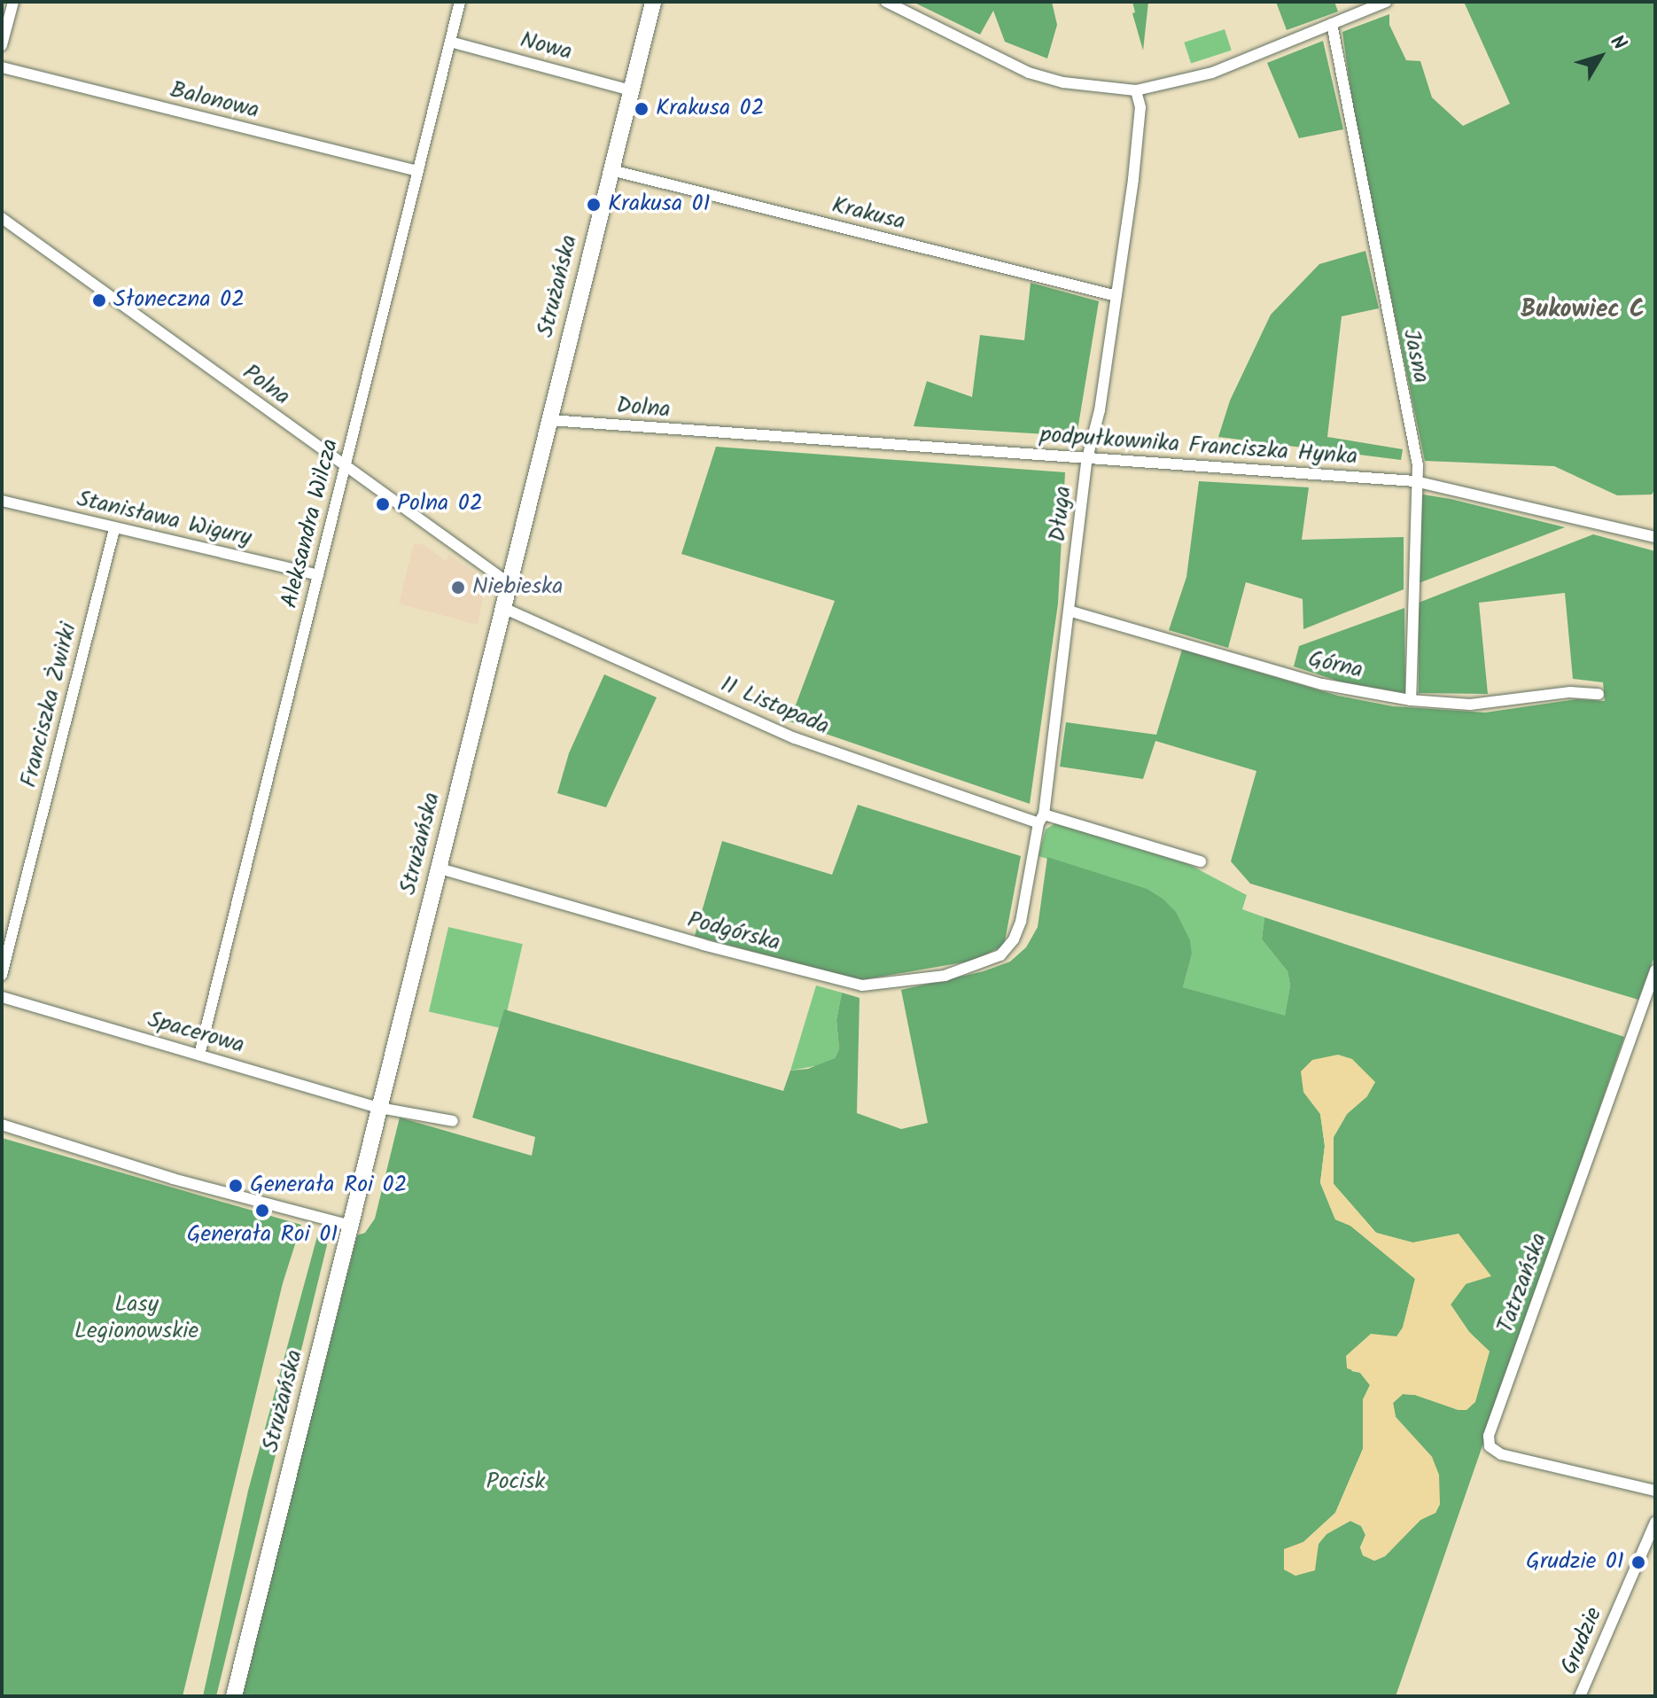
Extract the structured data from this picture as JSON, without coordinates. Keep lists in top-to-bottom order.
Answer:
{
  "streets": {
    "main road": ["Strużańska"],
    "street": [
      "Nowa",
      "Balonowa",
      "Krakusa",
      "Jasna",
      "Polna",
      "Dolna",
      "podpułkownika Franciszka Hynka",
      "Długa",
      "Stanisława Wigury",
      "Aleksandra Wilcza",
      "Górna",
      "Franciszka Żwirki",
      "11 Listopada",
      "Podgórska",
      "Spacerowa",
      "Tatrzańska",
      "Grudzie"
    ]
  },
  "crossings": [
    ["Nowa", "Strużańska"],
    ["Nowa", "Aleksandra Wilcza"],
    ["Balonowa", "Aleksandra Wilcza"],
    ["Krakusa", "Strużańska"],
    ["Krakusa", "Długa"],
    ["Strużańska", "Polna"],
    ["Strużańska", "Dolna"],
    ["Strużańska", "11 Listopada"],
    ["Strużańska", "Podgórska"],
    ["Strużańska", "Spacerowa"],
    ["Jasna", "podpułkownika Franciszka Hynka"],
    ["Jasna", "Górna"],
    ["Polna", "Aleksandra Wilcza"],
    ["Dolna", "podpułkownika Franciszka Hynka"],
    ["podpułkownika Franciszka Hynka", "Długa"],
    ["Długa", "Górna"],
    ["Długa", "11 Listopada"],
    ["Długa", "Podgórska"],
    ["Stanisława Wigury", "Aleksandra Wilcza"],
    ["Stanisława Wigury", "Franciszka Żwirki"],
    ["Aleksandra Wilcza", "Spacerowa"]
  ],
  "districts": ["Bukowiec C"],
  "parks": ["Lasy Legionowskie", "Pocisk"],
  "places": [
    "Krakusa 02",
    "Krakusa 01",
    "Słoneczna 02",
    "Polna 02",
    "Niebieska",
    "Generała Roi 02",
    "Generała Roi 01",
    "Grudzie 01"
  ],
  "north": "top right"
}
